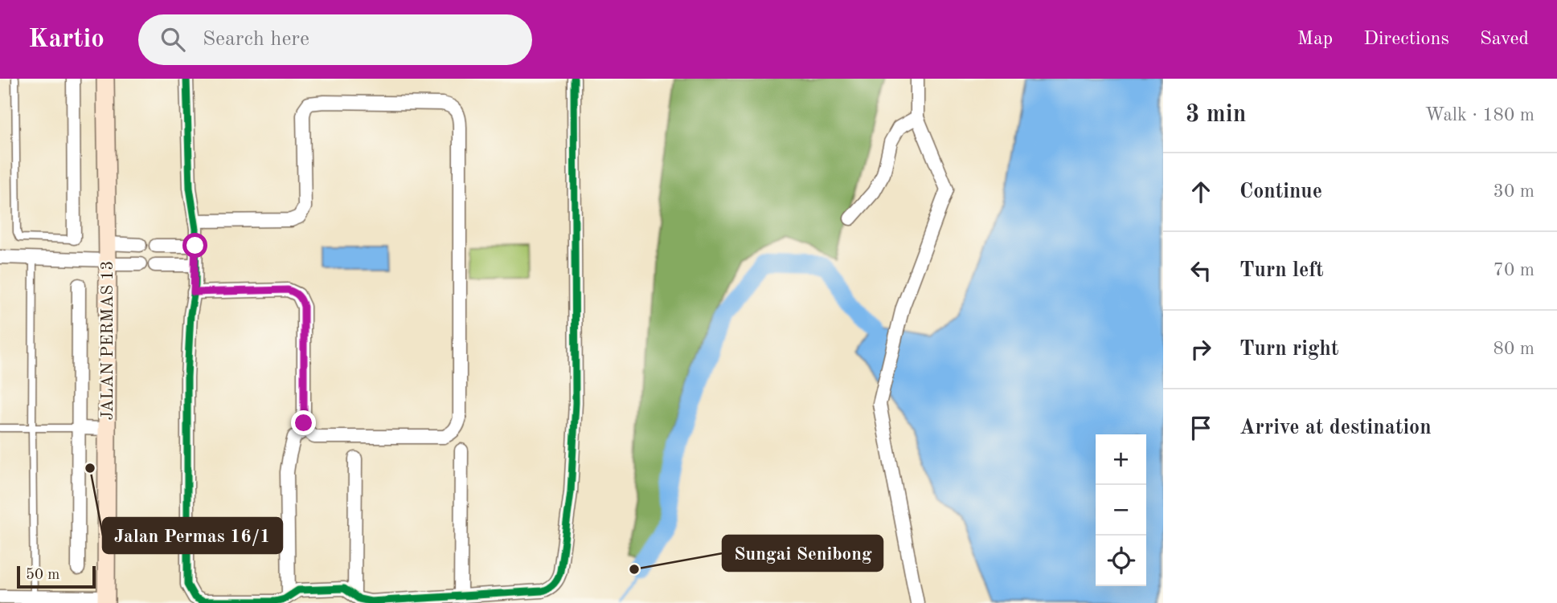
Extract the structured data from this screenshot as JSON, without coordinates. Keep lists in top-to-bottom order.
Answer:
{
  "streets": {
    "main road": ["JALAN PERMAS 13"]
  },
  "places": ["Jalan Permas 16/1", "Sungai Senibong"],
  "scale_bar": "50 m",
  "page": {
    "header": "Kartio",
    "search": "Search here",
    "nav": ["Map", "Directions", "Saved"],
    "heading": ["3 min", "Walk · 180 m"],
    "list": [
      ["Continue", "30 m"],
      ["Turn left", "70 m"],
      ["Turn right", "80 m"],
      "Arrive at destination"
    ],
    "map_buttons": ["+", "−"],
    "scale": "50 m"
  }
}
